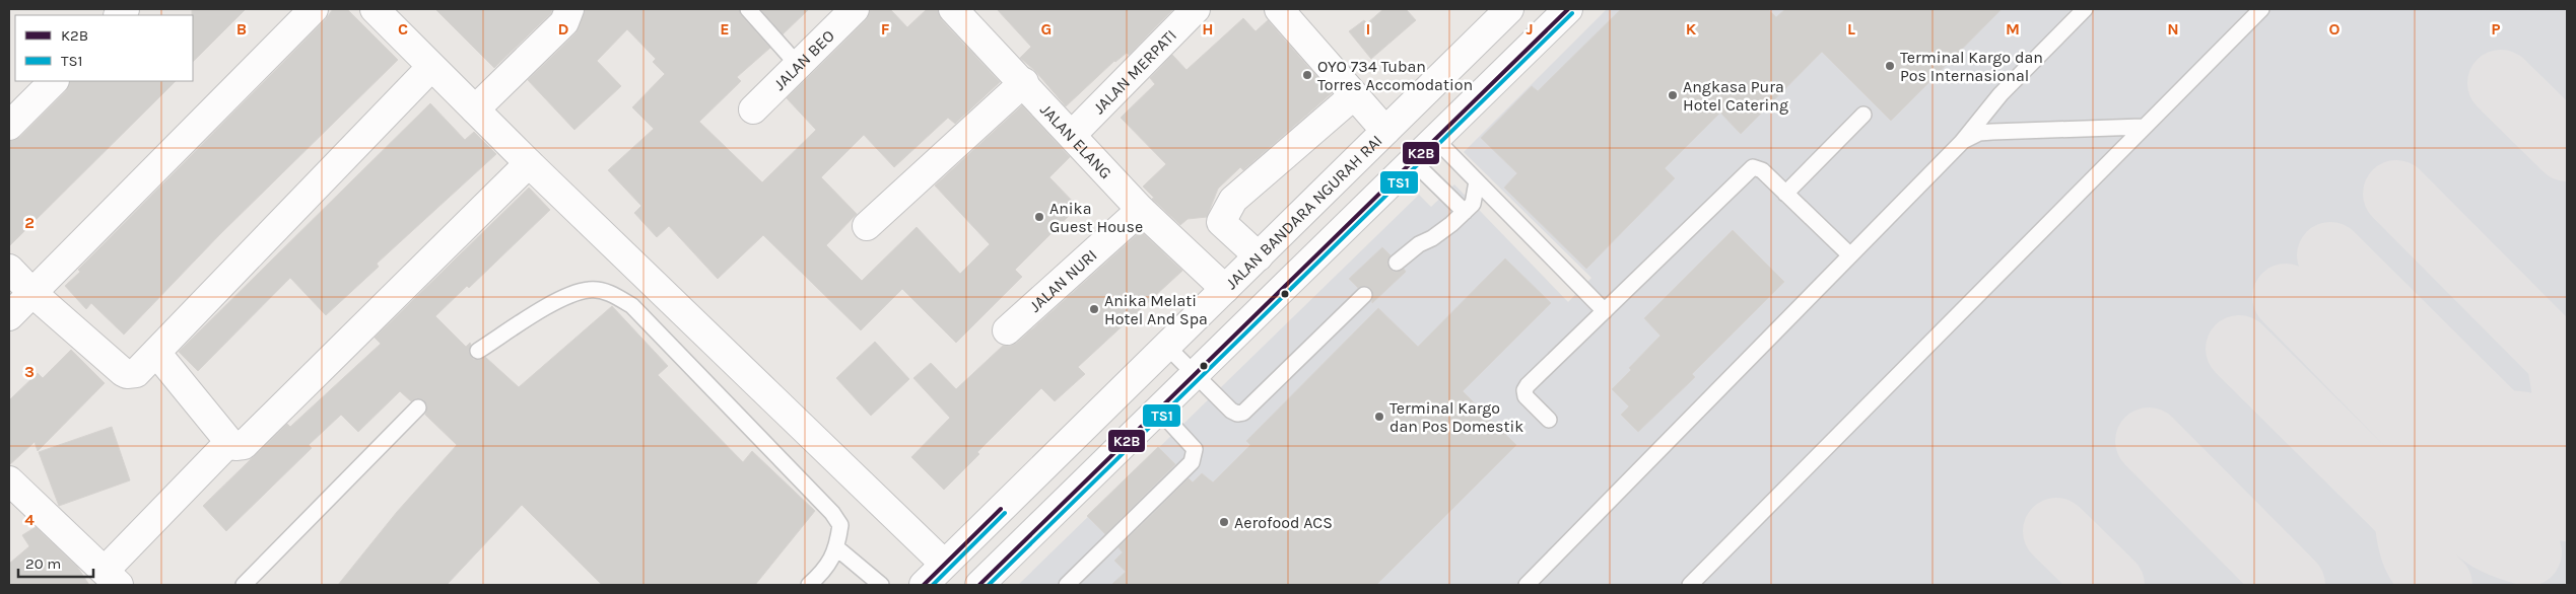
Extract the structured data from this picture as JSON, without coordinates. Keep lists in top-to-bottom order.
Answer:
{
  "streets": {
    "street": [
      "JALAN BEO",
      "JALAN MERPATI",
      "JALAN ELANG",
      "JALAN BANDARA NGURAH RAI",
      "JALAN NURI"
    ]
  },
  "crossings": [
    ["JALAN MERPATI", "JALAN ELANG"],
    ["JALAN ELANG", "JALAN BANDARA NGURAH RAI"],
    ["JALAN ELANG", "JALAN NURI"]
  ],
  "places": [
    "Terminal Kargo dan Pos Internasional",
    "OYO 734 Tuban Torres Accomodation",
    "Angkasa Pura Hotel Catering",
    "Anika Guest House",
    "Anika Melati Hotel And Spa",
    "Terminal Kargo dan Pos Domestik",
    "Aerofood ACS"
  ],
  "lines": ["transit line K2B", "transit line TS1"],
  "legend": ["K2B", "TS1"],
  "scale_bar": "20 m",
  "grid": {
    "columns": [
      "B",
      "C",
      "D",
      "E",
      "F",
      "G",
      "H",
      "I",
      "J",
      "K",
      "L",
      "M",
      "N",
      "O",
      "P"
    ],
    "rows": ["2", "3", "4"]
  }
}
